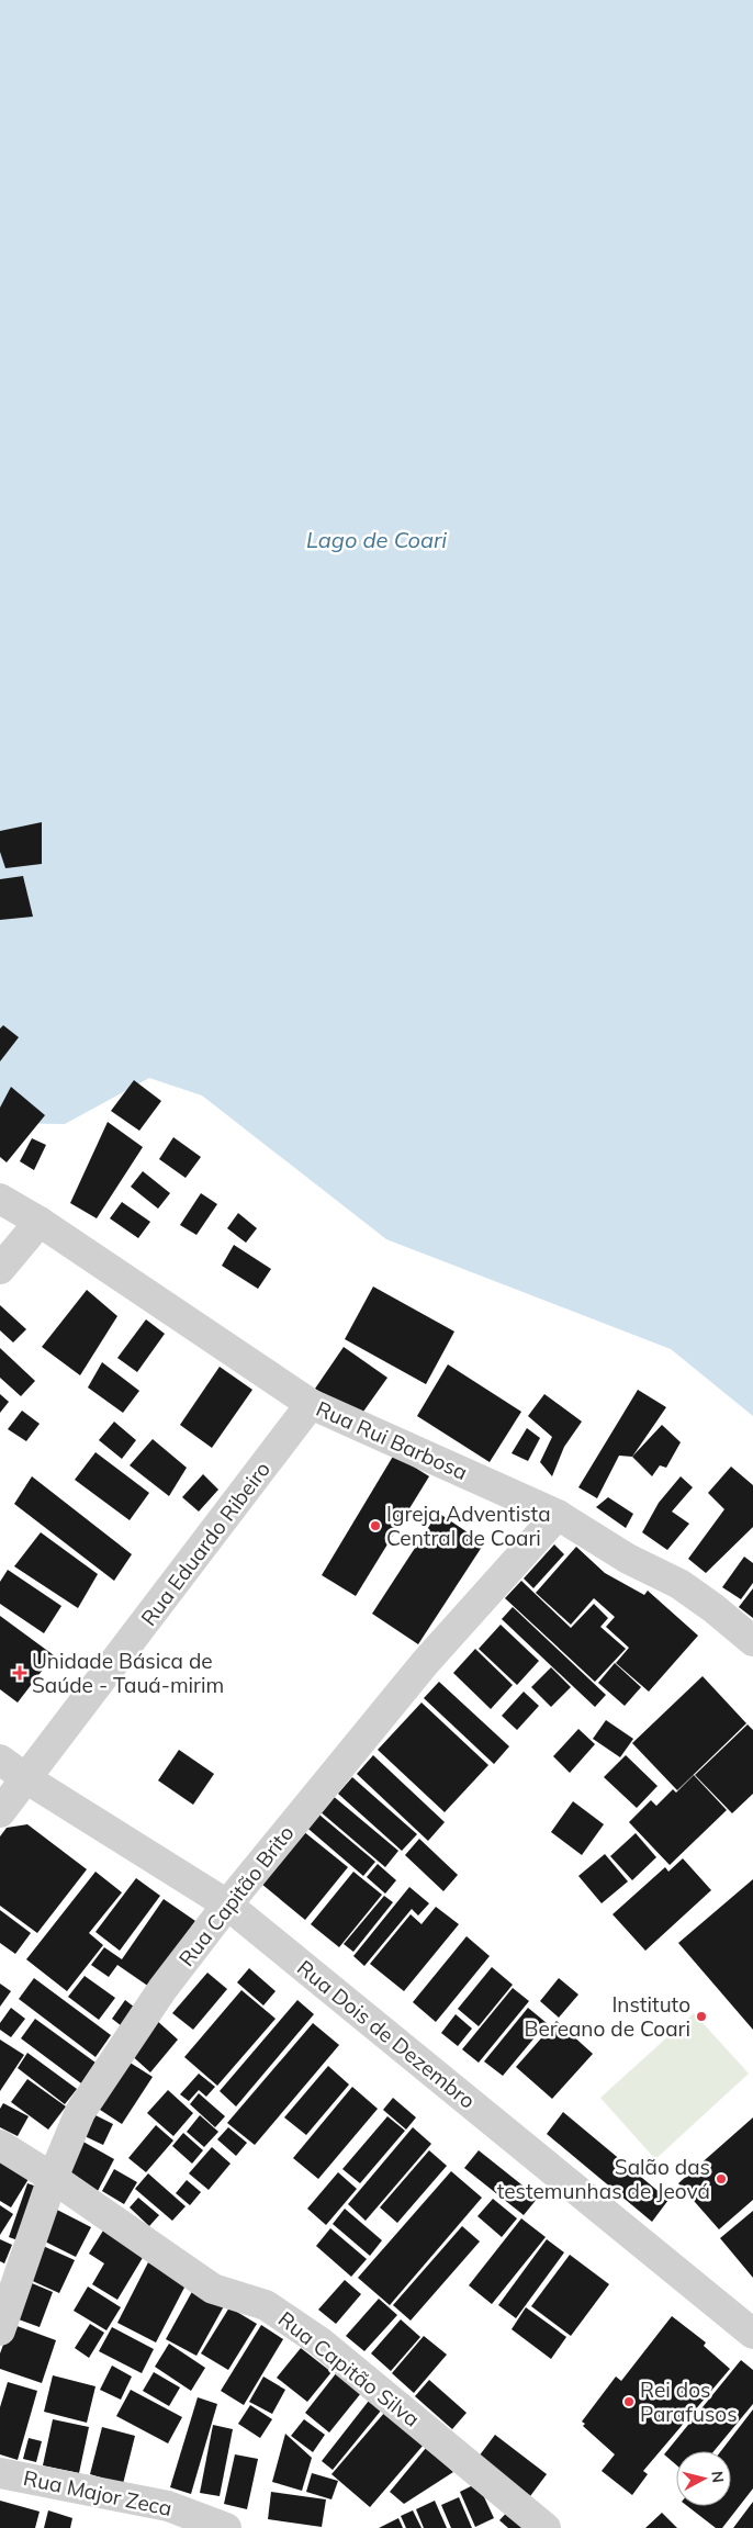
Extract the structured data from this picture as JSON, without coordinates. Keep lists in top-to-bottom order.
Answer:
{
  "streets": {
    "street": [
      "Rua Rui Barbosa",
      "Rua Eduardo Ribeiro",
      "Rua Capitão Brito",
      "Rua Dois de Dezembro",
      "Rua Capitão Silva",
      "Rua Major Zeca"
    ]
  },
  "crossings": [
    ["Rua Rui Barbosa", "Rua Eduardo Ribeiro"],
    ["Rua Rui Barbosa", "Rua Capitão Brito"],
    ["Rua Eduardo Ribeiro", "Rua Dois de Dezembro"],
    ["Rua Capitão Brito", "Rua Dois de Dezembro"],
    ["Rua Capitão Brito", "Rua Capitão Silva"]
  ],
  "water": ["Lago de Coari"],
  "places": {
    "other": [
      "Igreja Adventista Central de Coari",
      "Instituto Bereano de Coari",
      "Salão das testemunhas de Jeová",
      "Rei dos Parafusos"
    ],
    "health": ["Unidade Básica de Saúde - Tauá-mirim"]
  },
  "north": "right"
}
